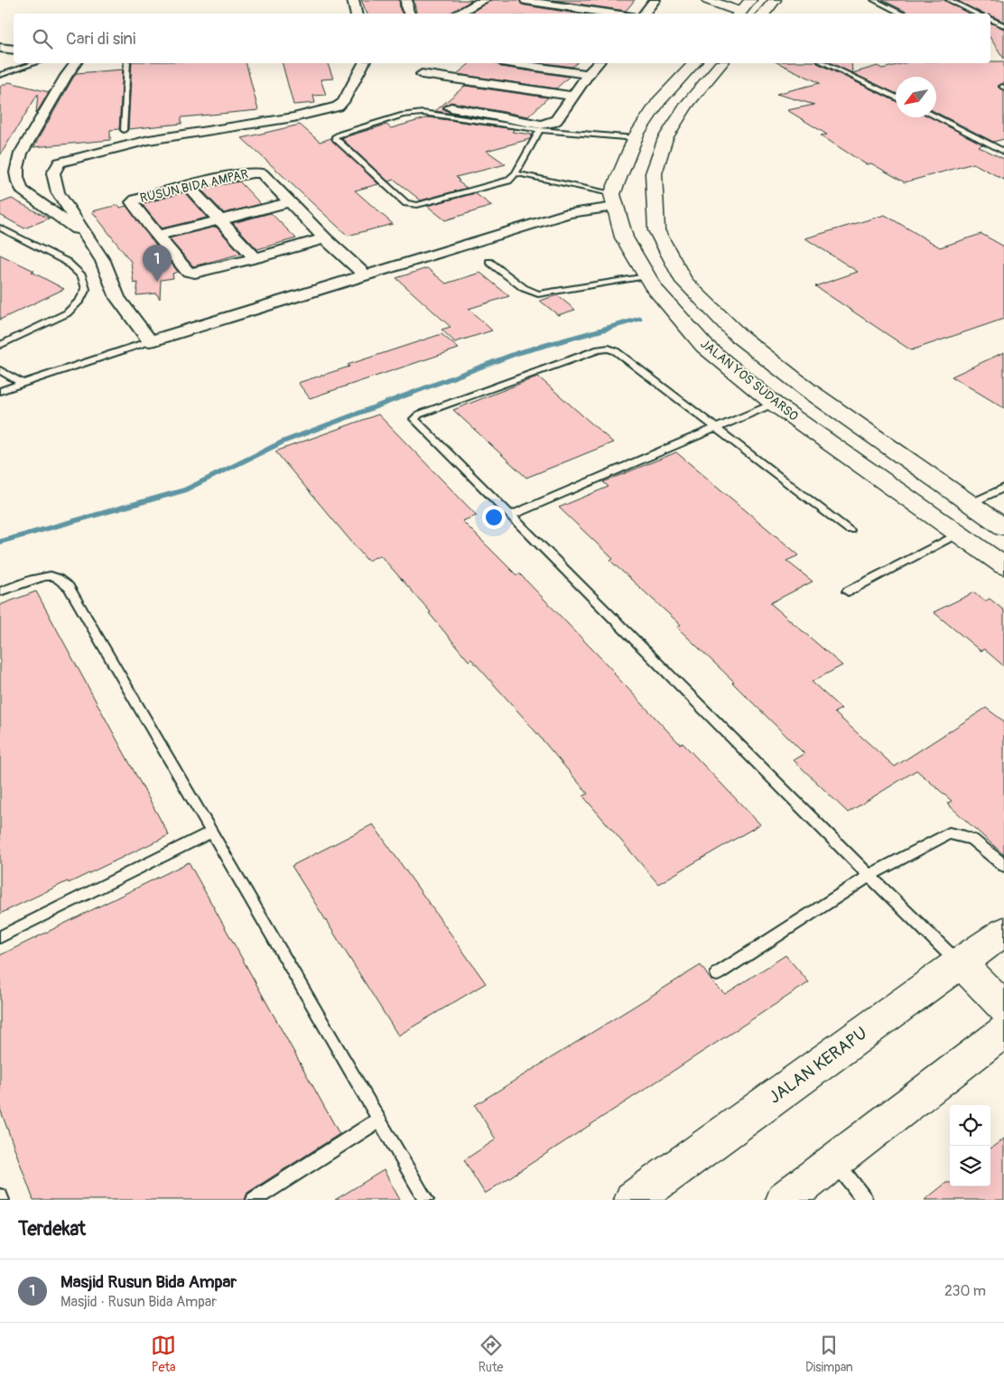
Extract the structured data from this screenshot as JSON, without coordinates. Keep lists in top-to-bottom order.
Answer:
{
  "streets": {
    "main road": ["JALAN YOS SUDARSO", "JALAN KERAPU"],
    "street": ["RUSUN BIDA AMPAR"]
  },
  "north": "bottom left",
  "page": {
    "search": "Cari di sini",
    "pins": "1",
    "heading": "Terdekat",
    "list": [
      {
        "mark": "1",
        "name": "Masjid Rusun Bida Ampar",
        "note": "Masjid · Rusun Bida Ampar",
        "value": "230 m"
      }
    ],
    "nav": ["Peta", "Rute", "Disimpan"]
  }
}
